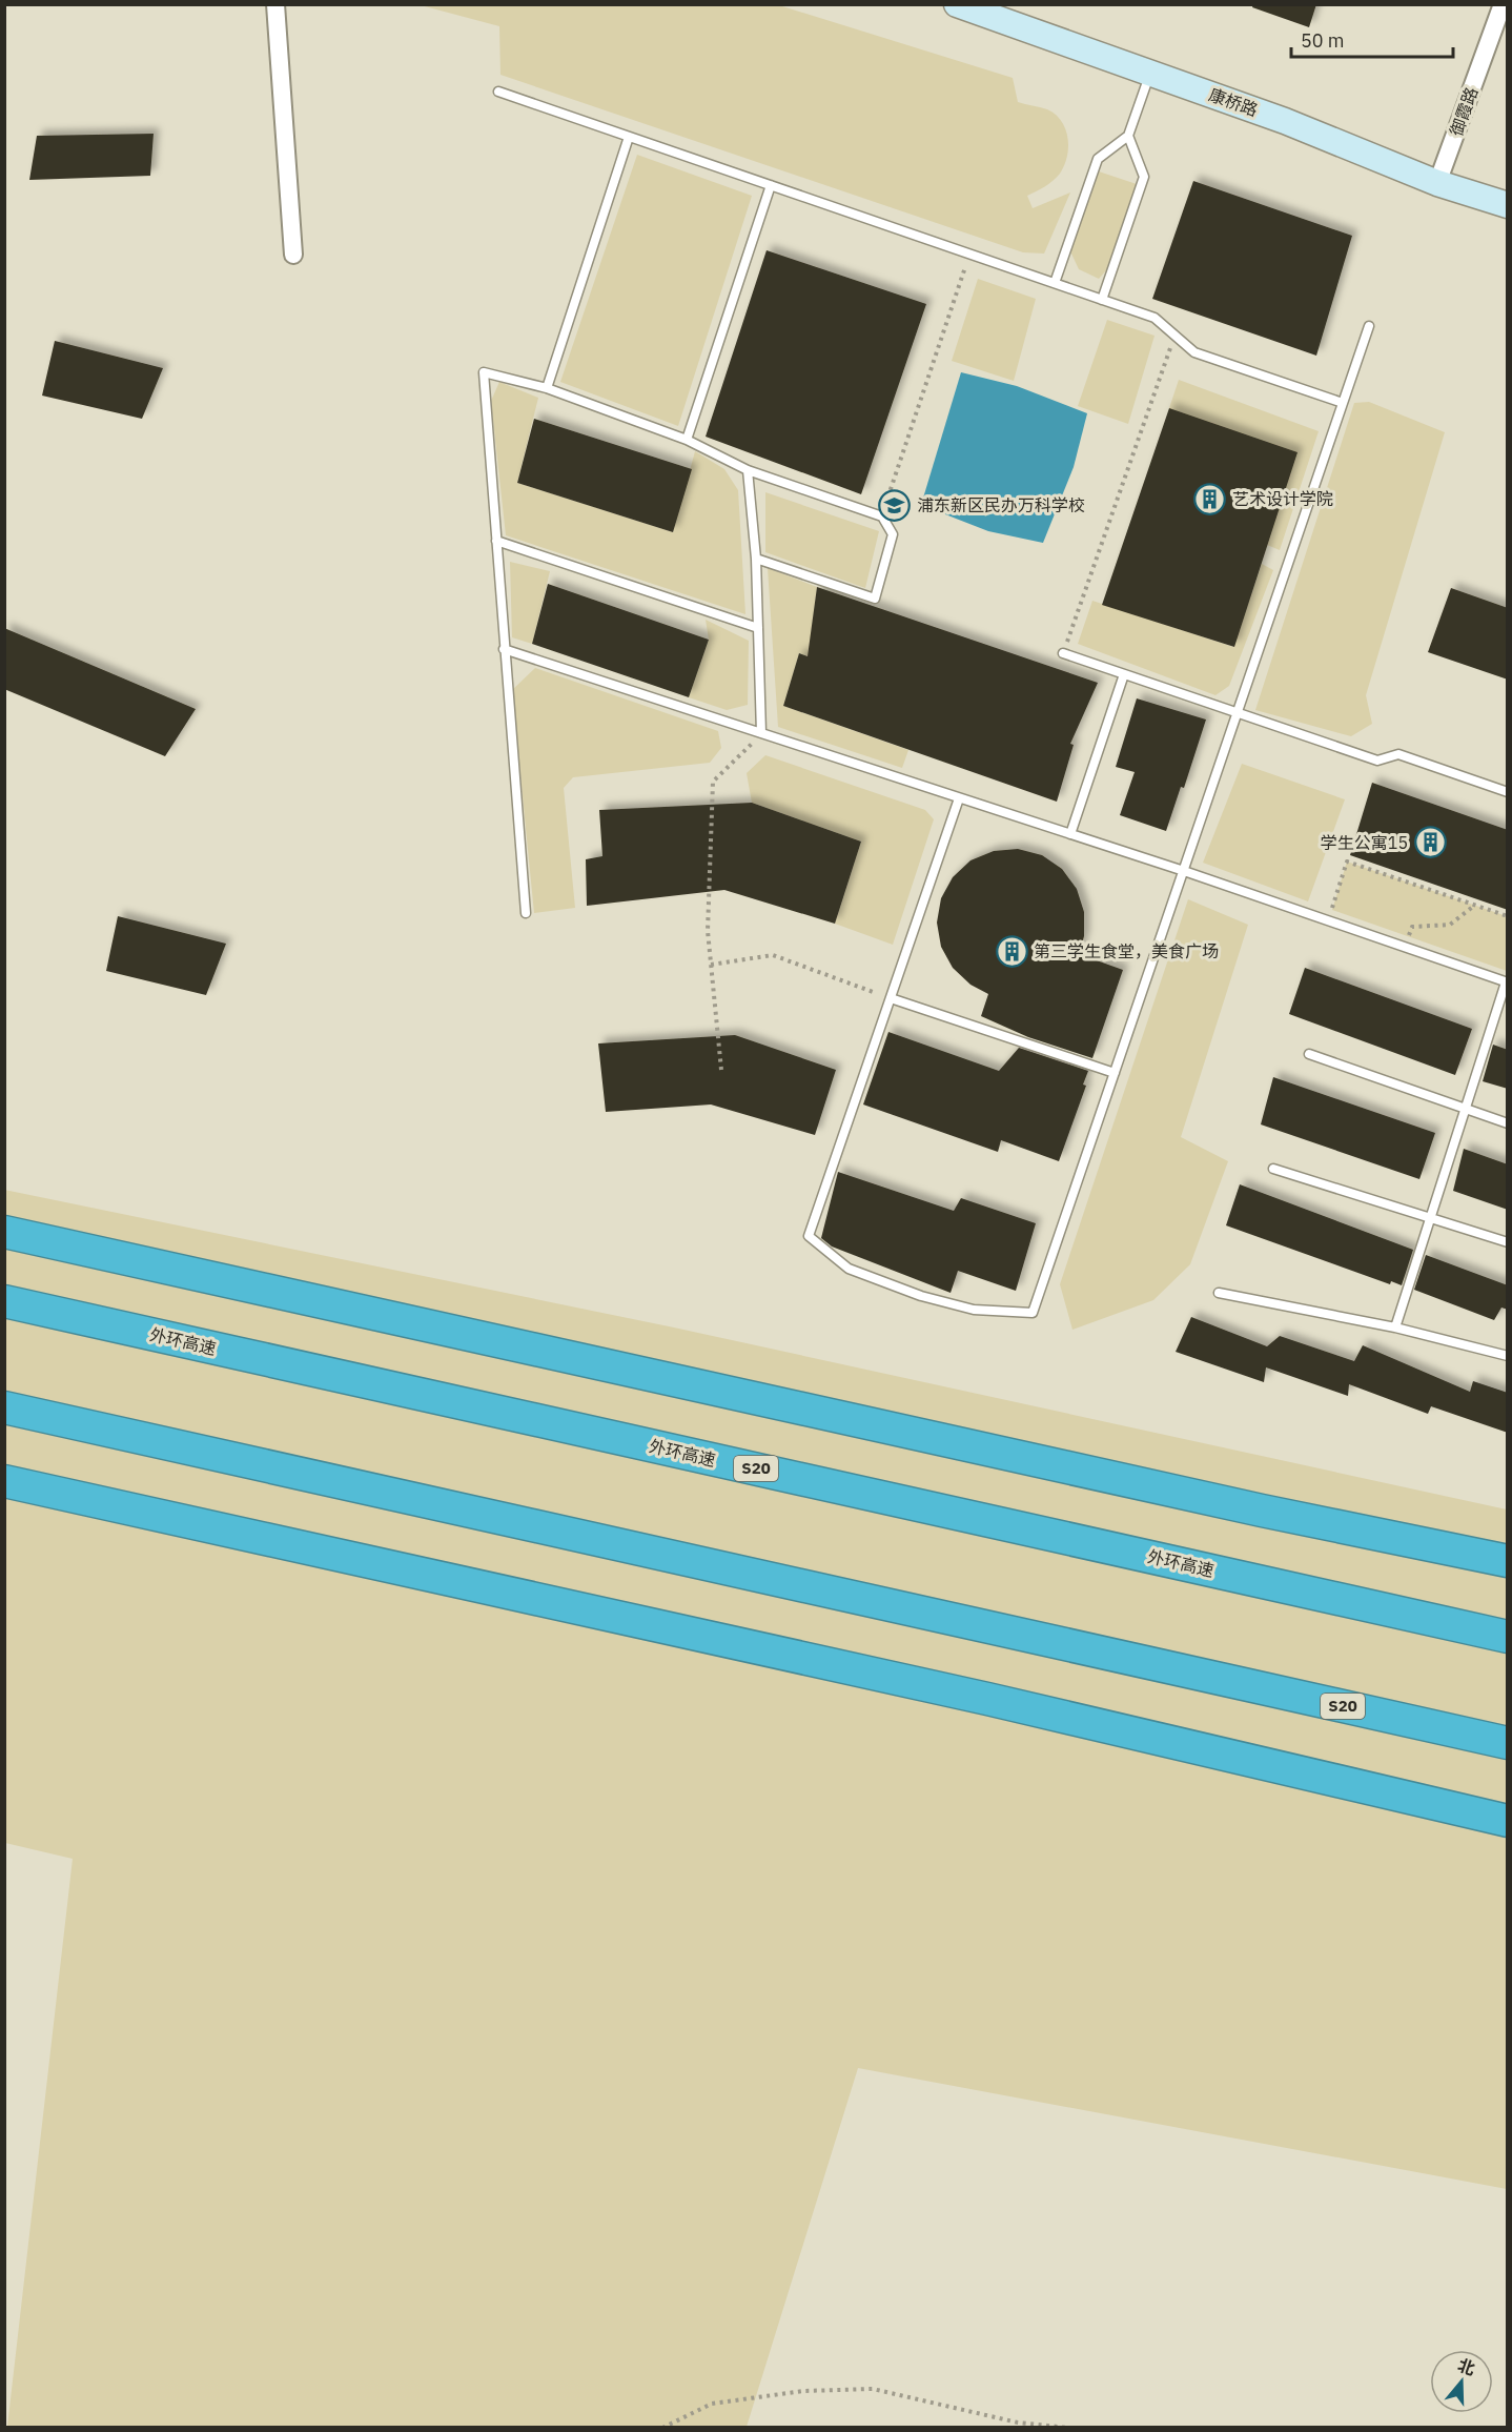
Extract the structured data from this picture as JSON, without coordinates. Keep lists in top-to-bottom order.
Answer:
{
  "streets": {
    "highway": ["外环高速", "S20"],
    "main road": ["康桥路"],
    "street": ["御霞路"]
  },
  "crossings": [
    ["康桥路", "御霞路"]
  ],
  "places": {
    "building": ["艺术设计学院", "学生公寓15", "第三学生食堂，美食广场"],
    "school or university": ["浦东新区民办万科学校"]
  },
  "scale_bar": "50 m",
  "north": "top"
}
